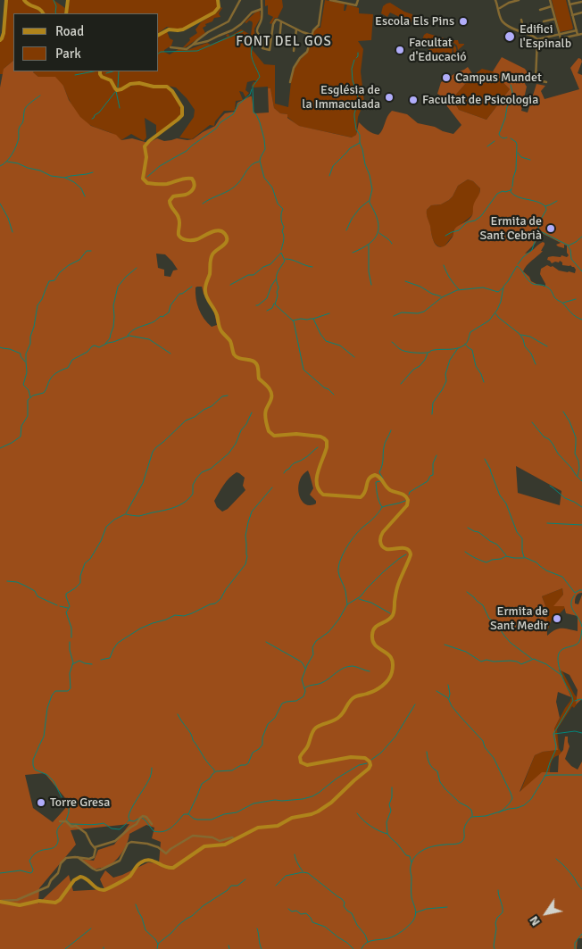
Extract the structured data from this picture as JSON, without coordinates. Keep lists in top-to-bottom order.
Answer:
{
  "districts": ["FONT DEL GOS"],
  "places": [
    "Escola Els Pins",
    "Edifici l'Espinalb",
    "Facultat d'Educació",
    "Campus Mundet",
    "Església de la Immaculada",
    "Facultat de Psicologia",
    "Ermita de Sant Cebrià",
    "Ermita de Sant Medir",
    "Torre Gresa"
  ],
  "legend": ["Road", "Park"],
  "north": "bottom left"
}
